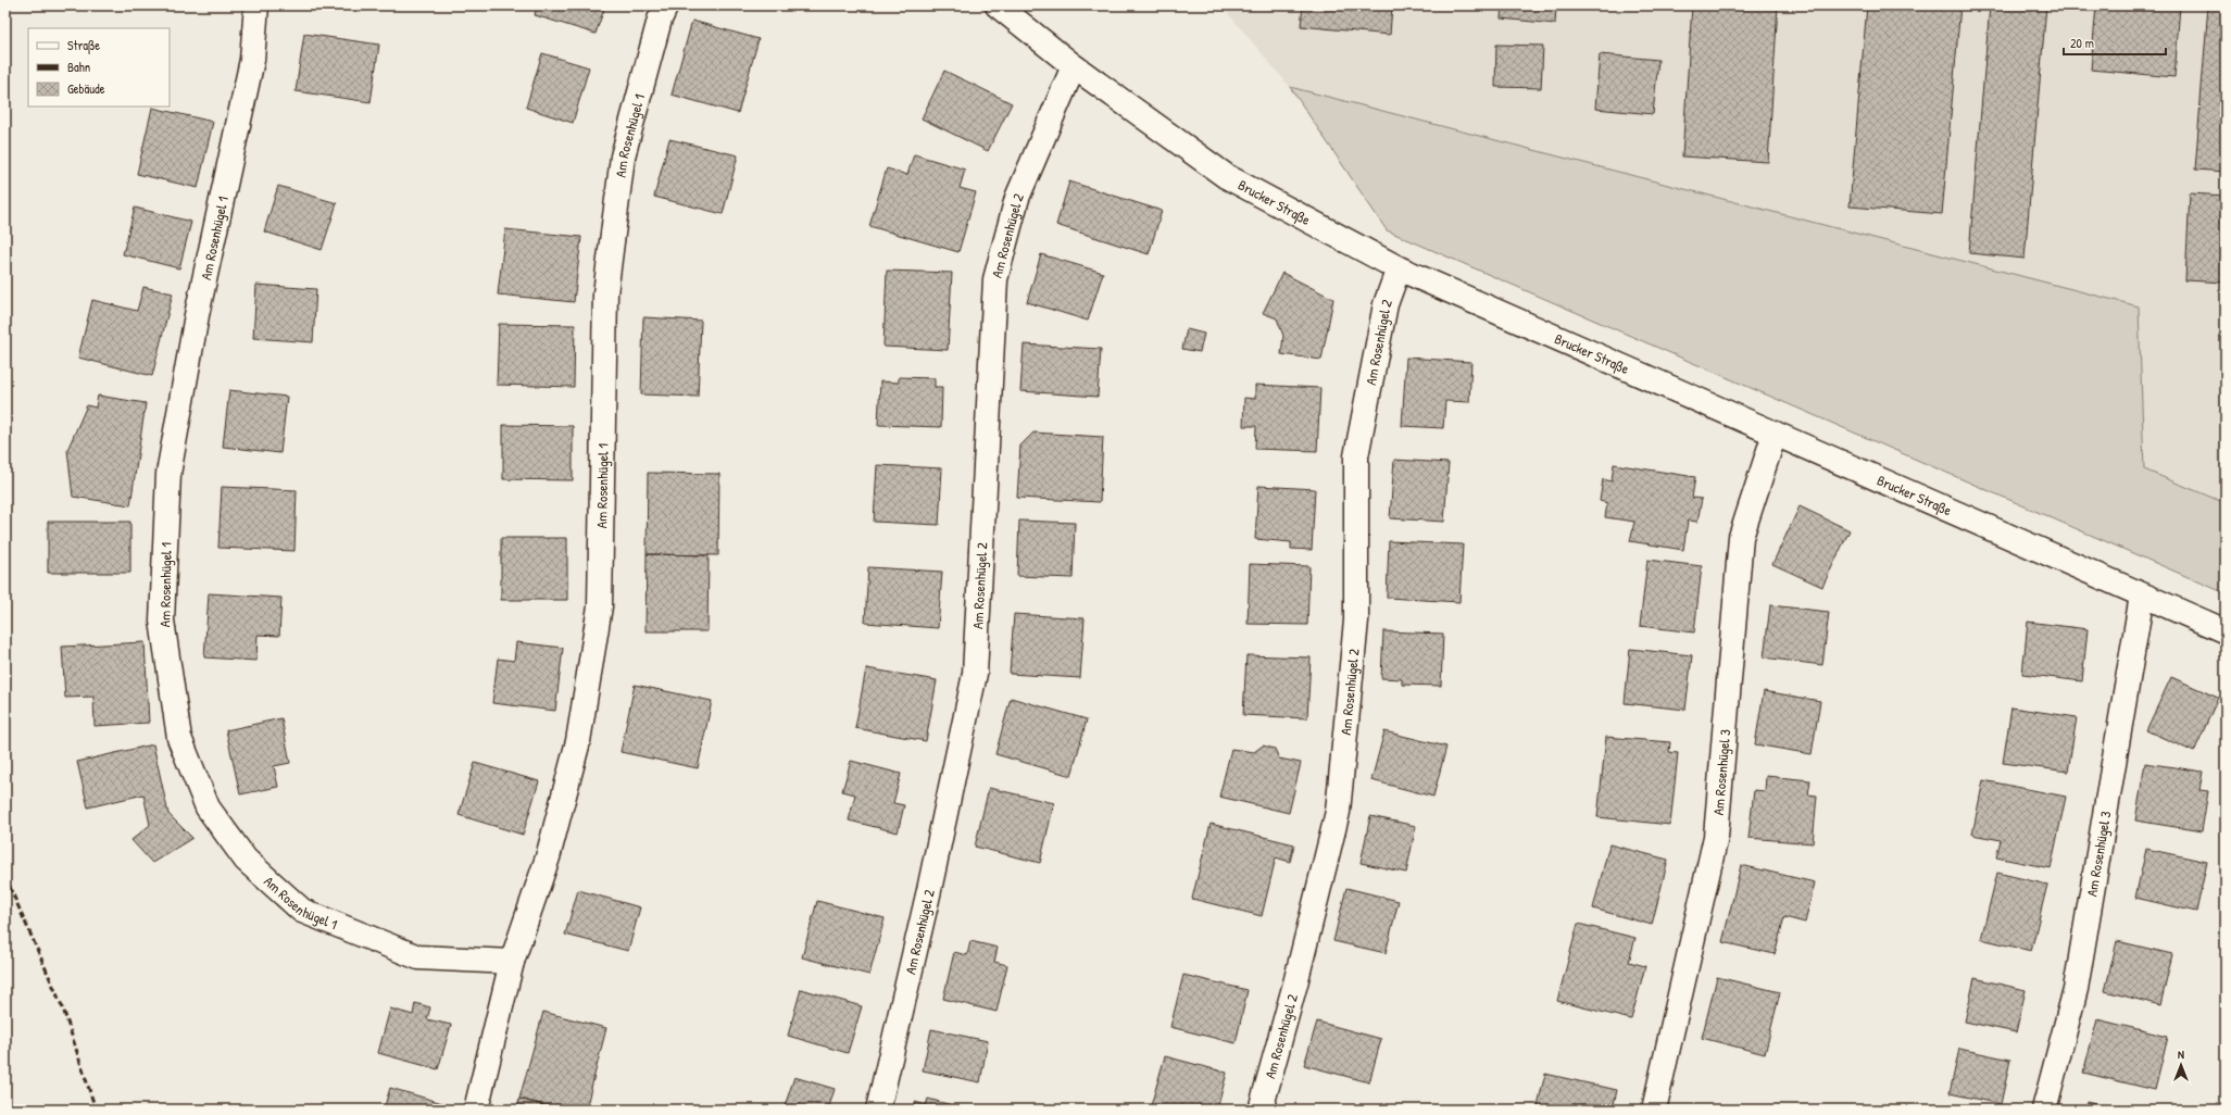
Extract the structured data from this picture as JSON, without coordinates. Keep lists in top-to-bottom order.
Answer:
{
  "streets": {
    "street": [
      "Am Rosenhügel 1",
      "Brucker Straße",
      "Am Rosenhügel 2",
      "Am Rosenhügel 3"
    ]
  },
  "crossings": [
    ["Brucker Straße", "Am Rosenhügel 2"],
    ["Brucker Straße", "Am Rosenhügel 3"]
  ],
  "legend": ["Straße", "Bahn", "Gebäude"],
  "scale_bar": "20 m",
  "north": "top"
}
